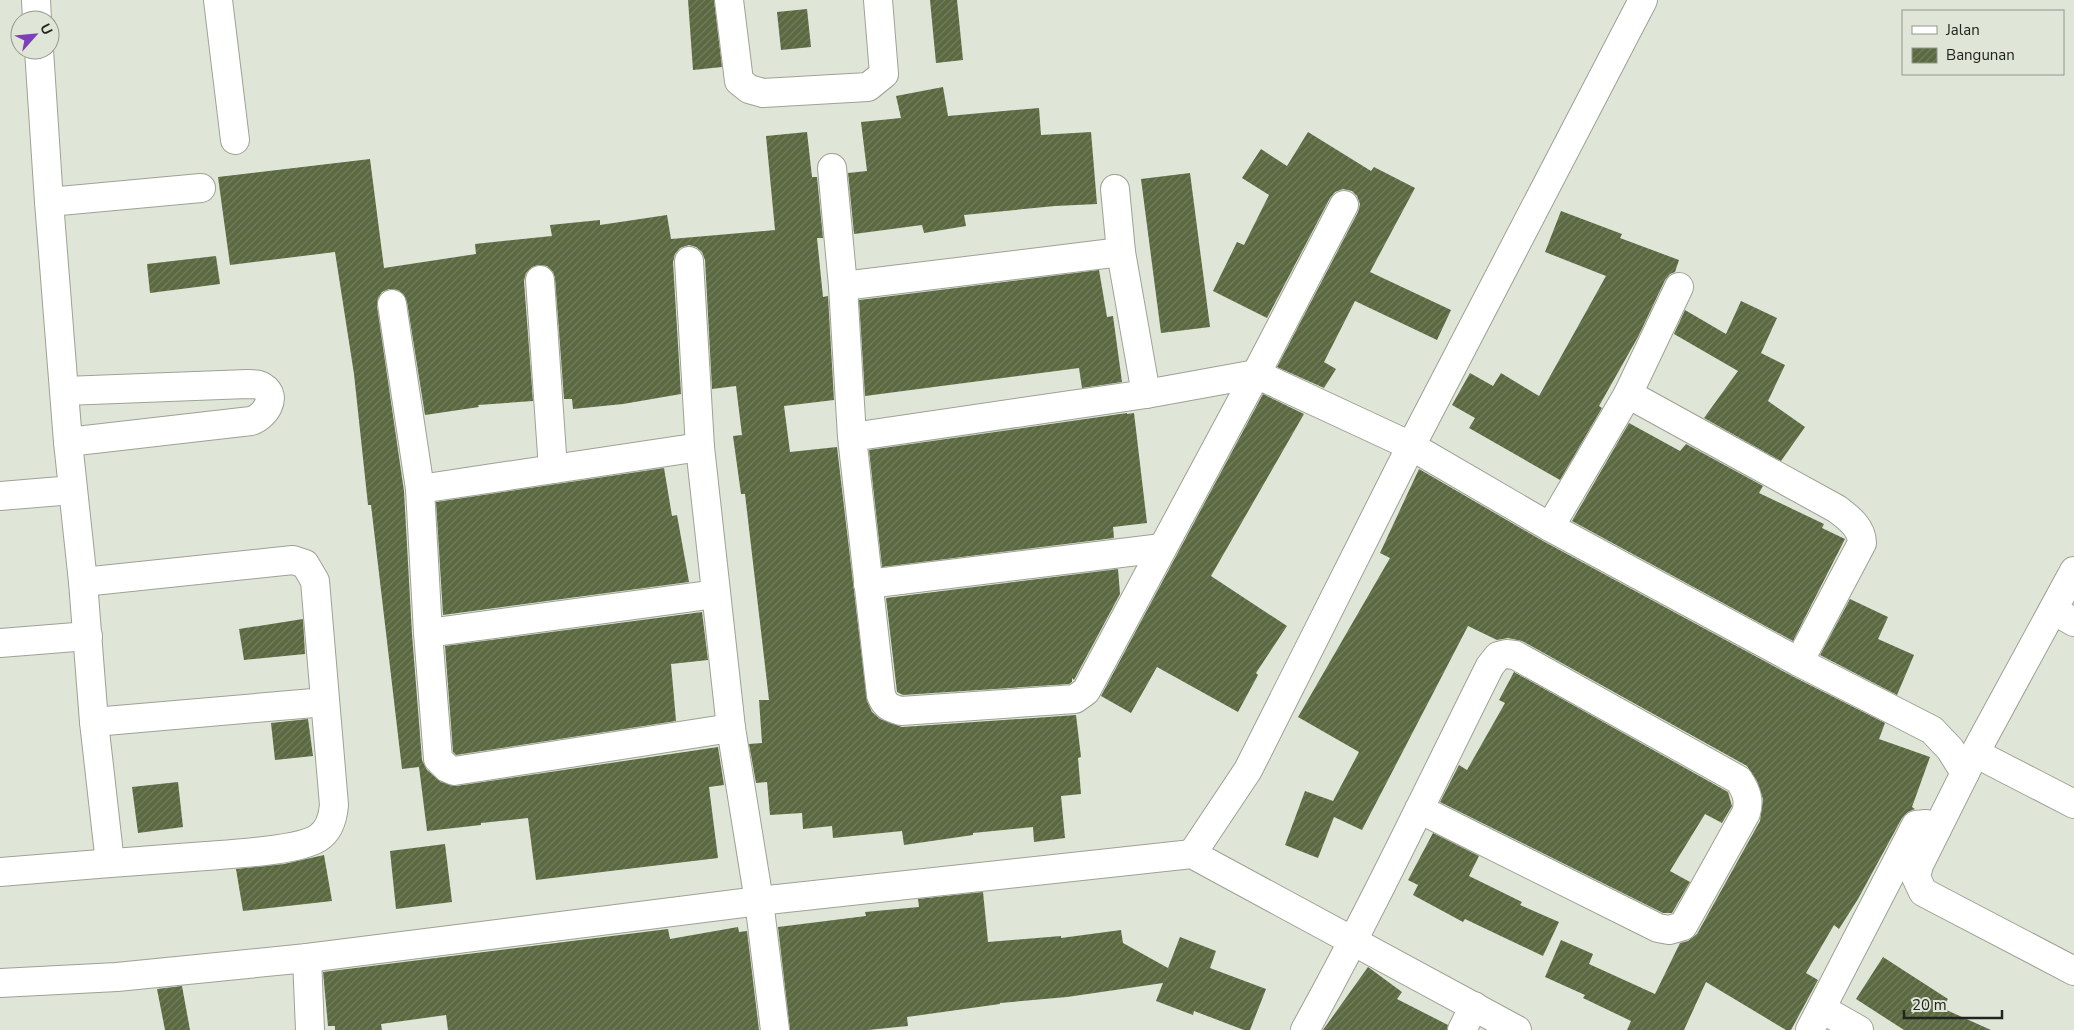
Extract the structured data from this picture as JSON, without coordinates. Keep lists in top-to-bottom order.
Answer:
{
  "legend": ["Jalan", "Bangunan"],
  "scale_bar": "20 m",
  "north": "top right"
}
